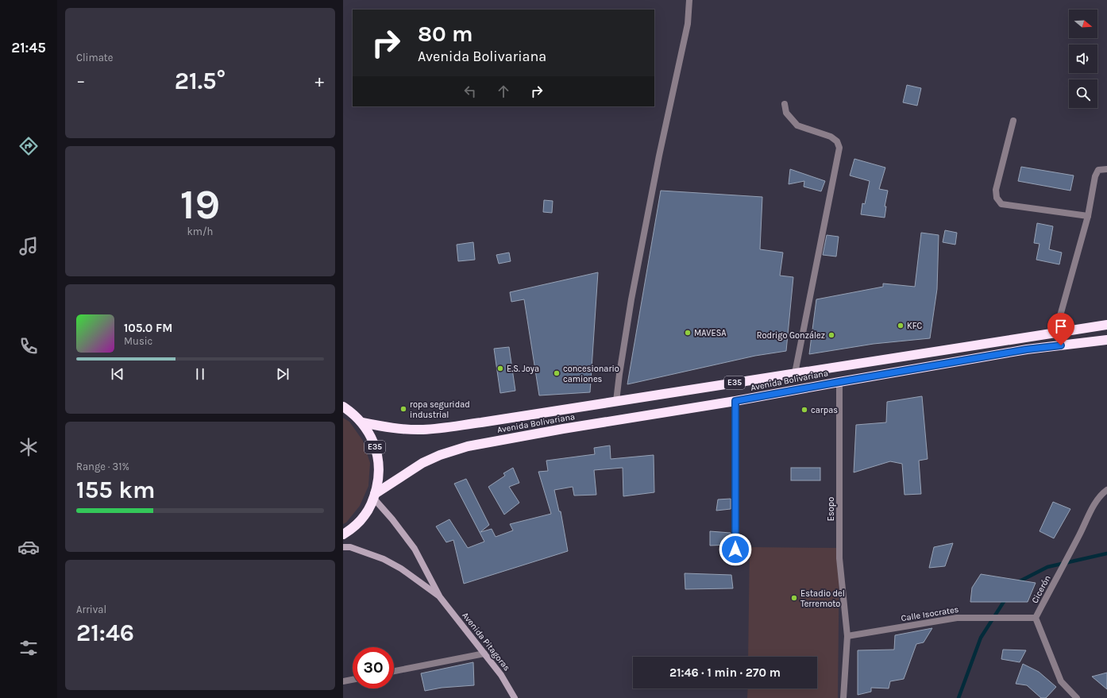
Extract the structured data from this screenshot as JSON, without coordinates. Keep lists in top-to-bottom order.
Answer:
{
  "streets": {
    "highway": ["Avenida Bolivariana", "E35"],
    "main road": ["Avenida Pitagoras"],
    "street": ["Esopo", "Cicerón", "Calle Isocrates"]
  },
  "crossings": [
    ["Avenida Bolivariana", "E35"],
    ["Avenida Bolivariana", "Esopo"],
    ["Avenida Bolivariana", "Avenida Pitagoras"],
    ["E35", "Avenida Pitagoras"],
    ["Esopo", "Calle Isocrates"],
    ["Cicerón", "Calle Isocrates"]
  ],
  "places": [
    "KFC",
    "MAVESA",
    "Rodrigo González",
    "E.S. Joya",
    "concesionario camiones",
    "ropa seguridad industrial",
    "carpas",
    "Estadio del Terremoto"
  ],
  "north": "right",
  "page": {
    "tabs": "21:45",
    "tile": [
      "Climate",
      ["19", "km/h"],
      ["Range · 31%", "155 km"],
      ["Arrival", "21:46"]
    ],
    "turn": ["80 m", "Avenida Bolivariana"],
    "heat": ["−", "21.5°", "+"],
    "song": ["105.0 FM", "Music"],
    "limit": "30",
    "trip": "21:46 · 1 min · 270 m"
  }
}
